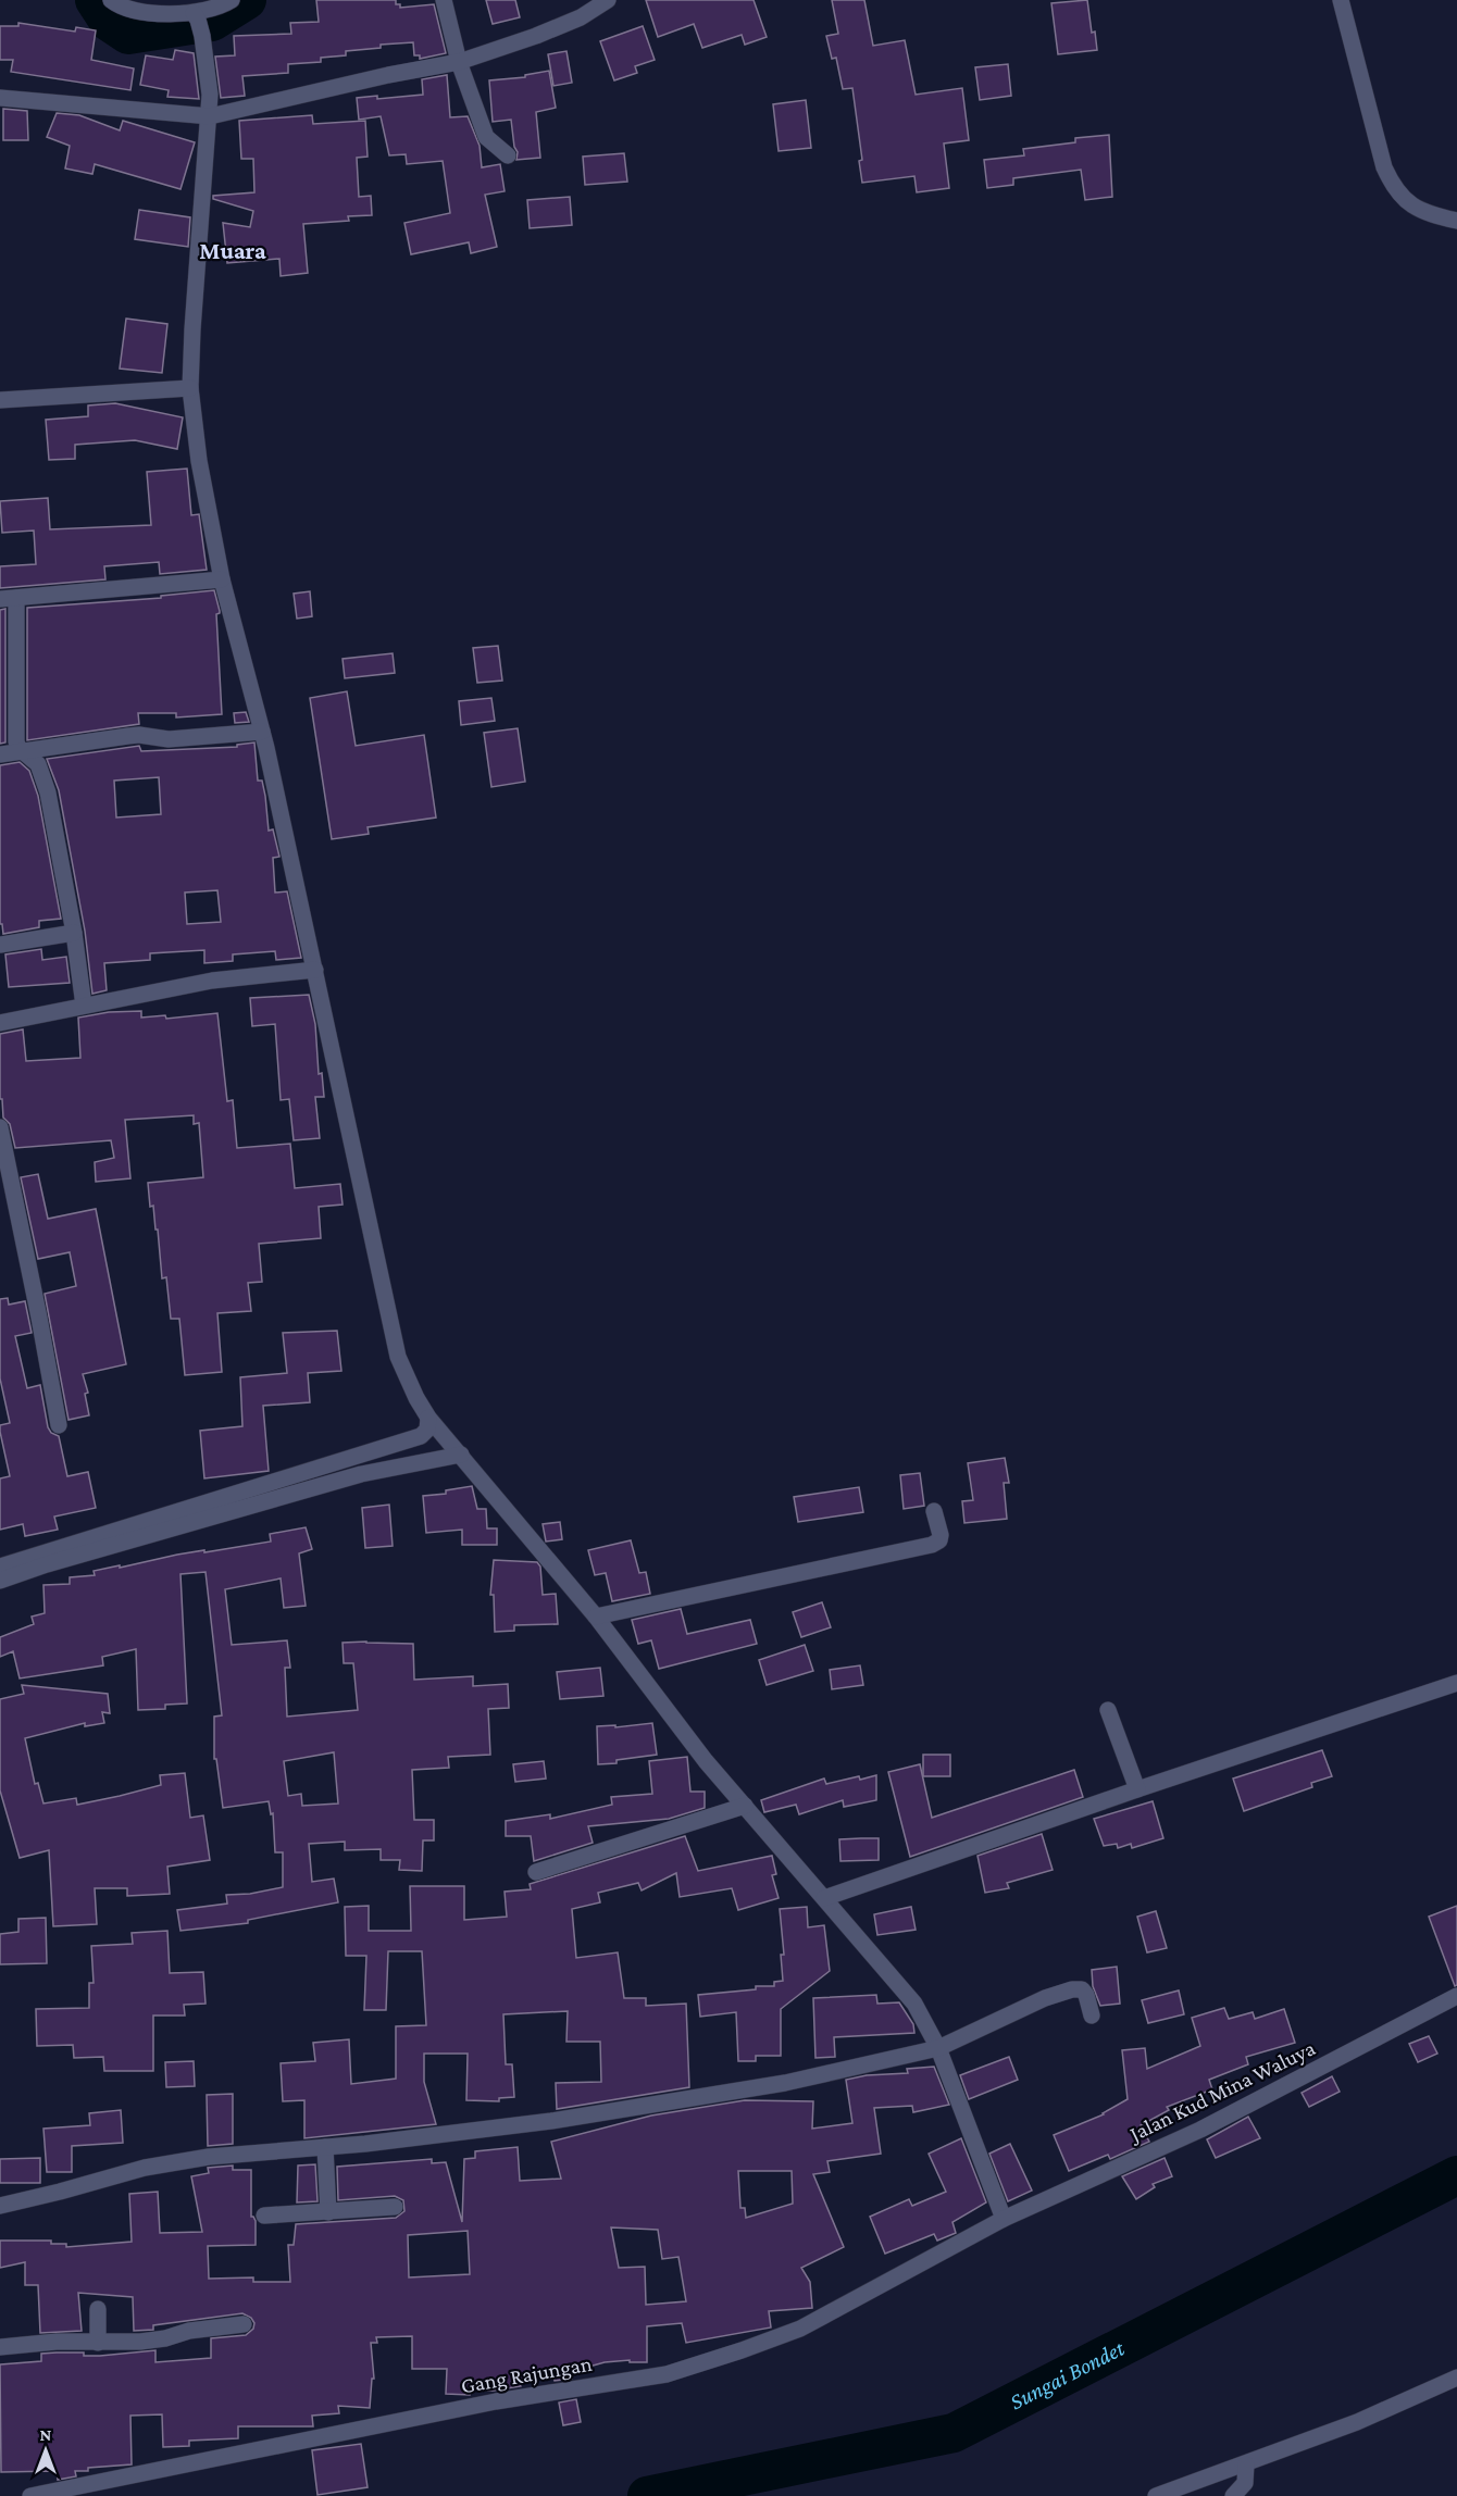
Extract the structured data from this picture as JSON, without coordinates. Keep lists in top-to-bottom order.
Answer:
{
  "streets": {
    "street": ["Jalan Kud Mina Waluya", "Gang Rajungan"]
  },
  "crossings": [
    ["Jalan Kud Mina Waluya", "Gang Rajungan"]
  ],
  "districts": ["Muara"],
  "water": ["Sungai Bondet"],
  "north": "top"
}
